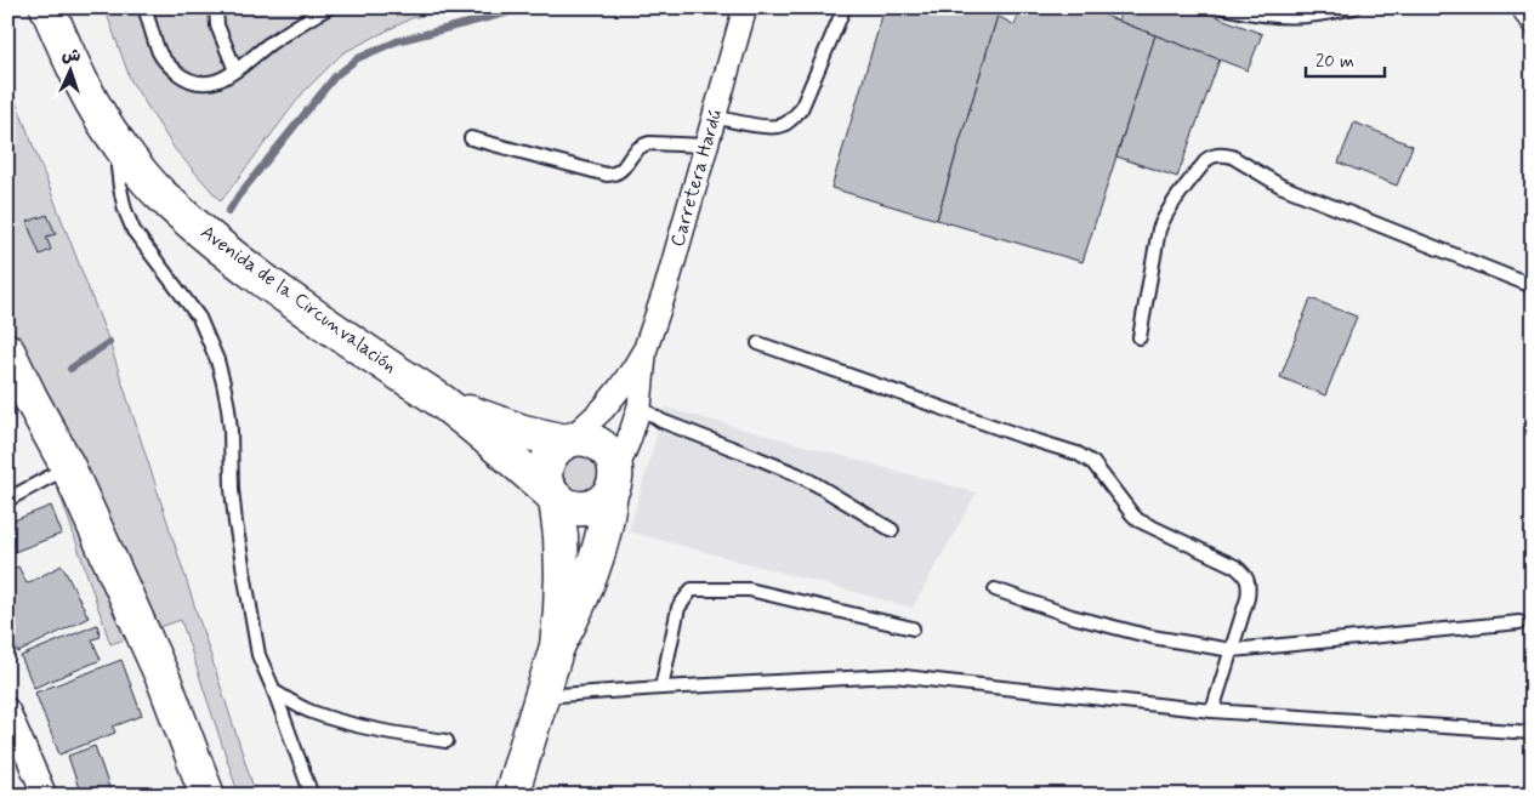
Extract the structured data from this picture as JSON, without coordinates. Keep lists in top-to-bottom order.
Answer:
{
  "streets": {
    "main road": ["Avenida de la Circunvalación"],
    "street": ["Carretera Hardú"]
  },
  "scale_bar": "20 m",
  "north": "top"
}
